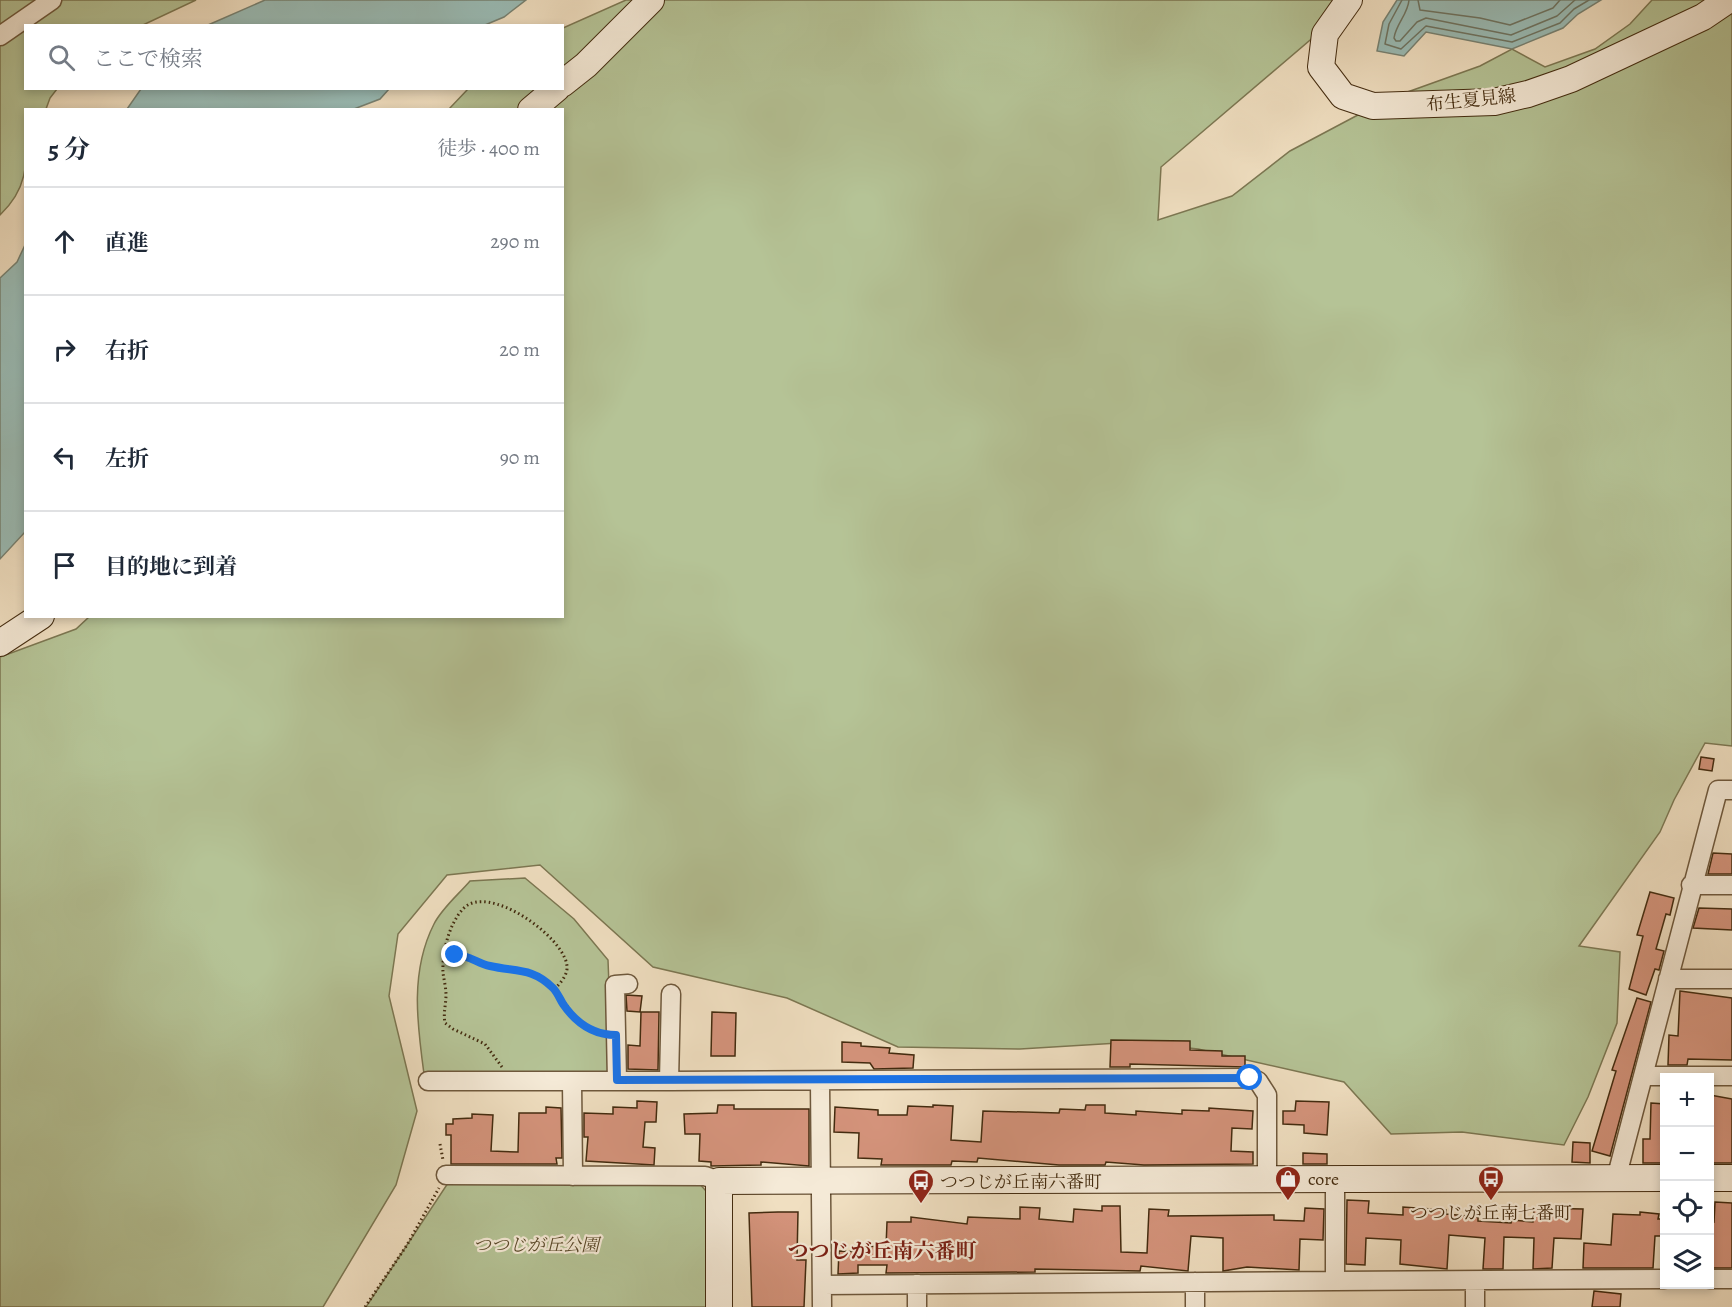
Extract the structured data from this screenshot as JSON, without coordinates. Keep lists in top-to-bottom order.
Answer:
{
  "streets": {
    "street": ["布生夏見線"]
  },
  "districts": ["つつじが丘南六番町"],
  "parks": ["つつじが丘公園"],
  "places": {
    "shop": ["core"],
    "bus stop": ["つつじが丘南七番町", "つつじが丘南六番町"]
  },
  "page": {
    "search": "ここで検索",
    "heading": ["5 分", "徒歩 · 400 m"],
    "list": [
      ["直進", "290 m"],
      ["右折", "20 m"],
      ["左折", "90 m"],
      "目的地に到着"
    ],
    "map_buttons": ["+", "−"]
  }
}
